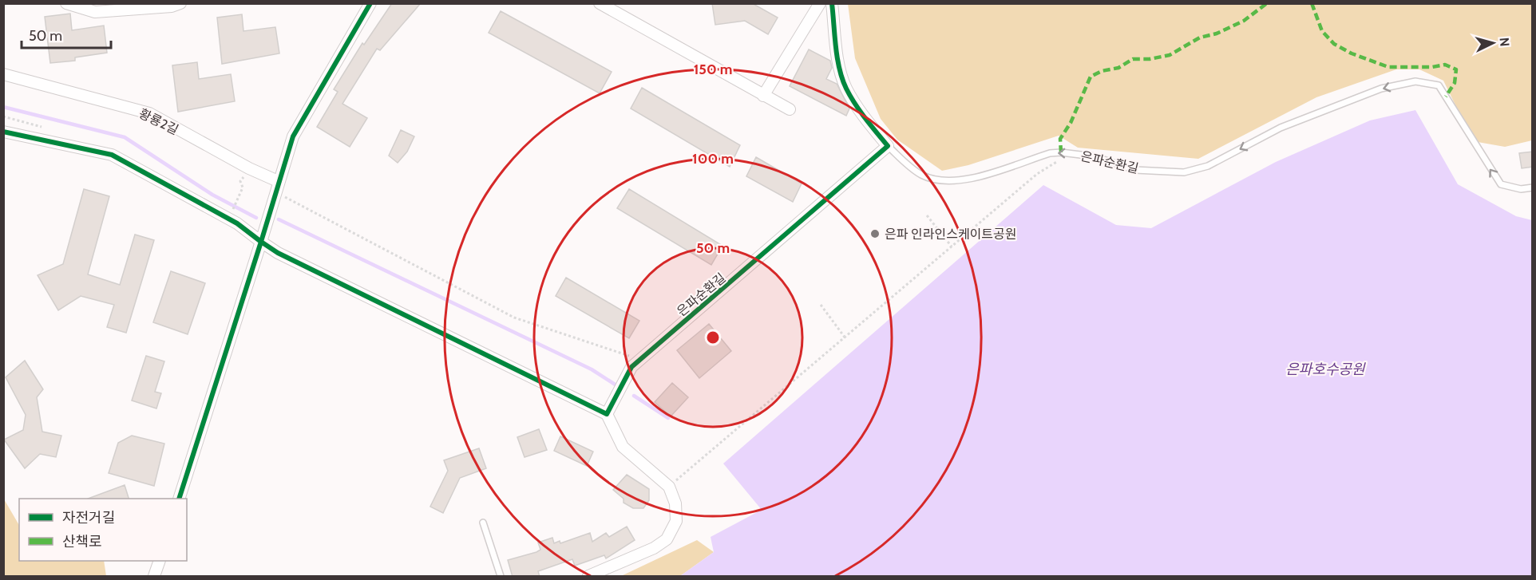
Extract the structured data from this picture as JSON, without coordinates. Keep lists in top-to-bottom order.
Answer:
{
  "streets": {
    "street": ["황룡2길", "은파순환길"]
  },
  "one_way": ["은파순환길"],
  "water": ["은파호수공원"],
  "places": ["은파 인라인스케이트공원"],
  "legend": ["자전거길", "산책로"],
  "scale_bar": "50 m",
  "north": "right",
  "rings": ["150 m", "100 m", "50 m"]
}
